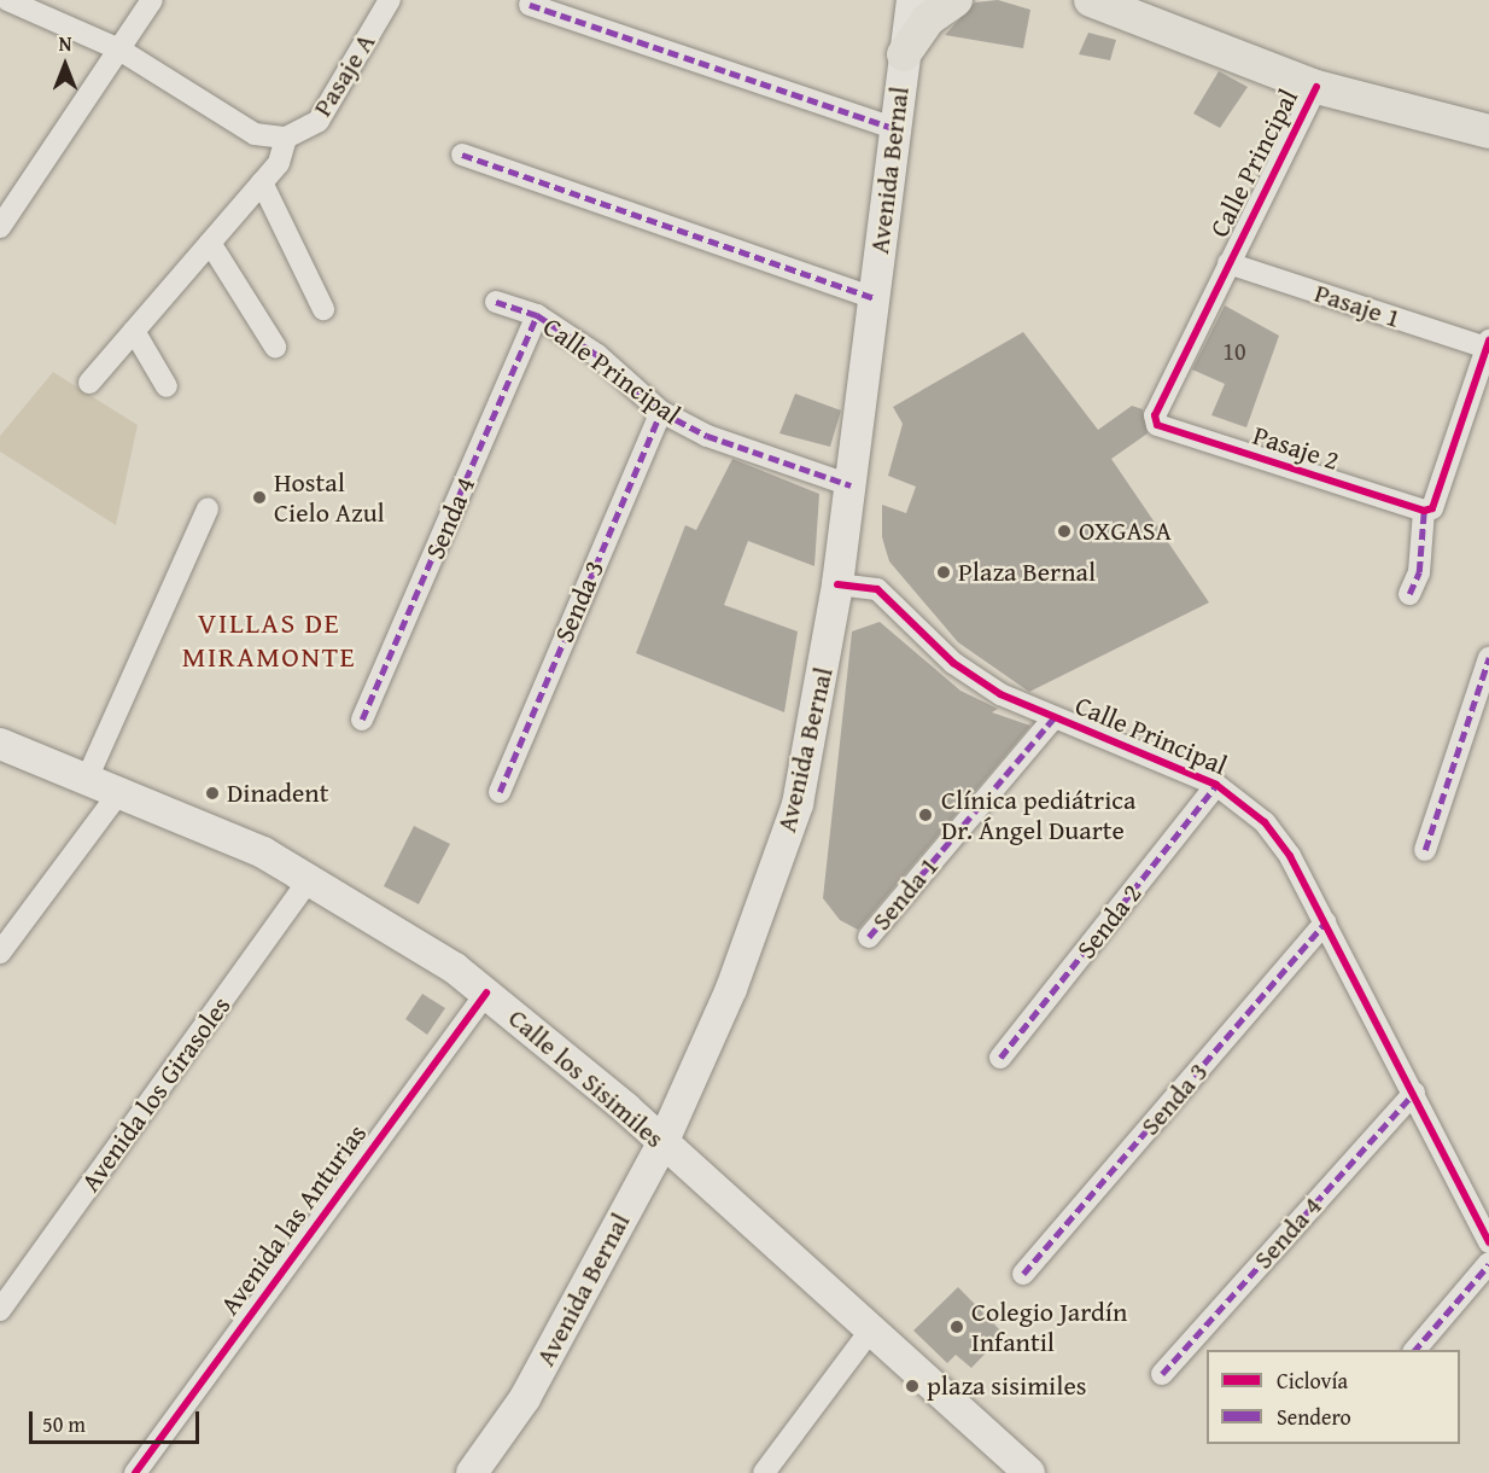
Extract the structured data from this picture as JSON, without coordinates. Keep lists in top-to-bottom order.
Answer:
{
  "streets": {
    "main road": ["Avenida Bernal", "Calle los Sisimiles"],
    "street": [
      "Pasaje A",
      "Calle Principal",
      "Pasaje 1",
      "Pasaje 2",
      "Senda 4",
      "Senda 3",
      "Senda 1",
      "Senda 2",
      "Avenida los Girasoles",
      "Avenida las Anturias"
    ]
  },
  "crossings": [
    ["Calle Principal", "Avenida Bernal"],
    ["Calle Principal", "Pasaje 1"],
    ["Calle Principal", "Pasaje 2"],
    ["Calle Principal", "Senda 4"],
    ["Calle Principal", "Senda 3"],
    ["Calle Principal", "Senda 1"],
    ["Calle Principal", "Senda 2"],
    ["Avenida Bernal", "Calle los Sisimiles"],
    ["Calle los Sisimiles", "Avenida los Girasoles"],
    ["Calle los Sisimiles", "Avenida las Anturias"]
  ],
  "districts": ["VILLAS DE MIRAMONTE"],
  "places": [
    "Hostal Cielo Azul",
    "OXGASA",
    "Plaza Bernal",
    "Dinadent",
    "Clínica pediátrica Dr. Ángel Duarte",
    "Colegio Jardín Infantil",
    "plaza sisimiles"
  ],
  "house_numbers": ["10"],
  "legend": ["Ciclovía", "Sendero"],
  "scale_bar": "50 m",
  "north": "top"
}
